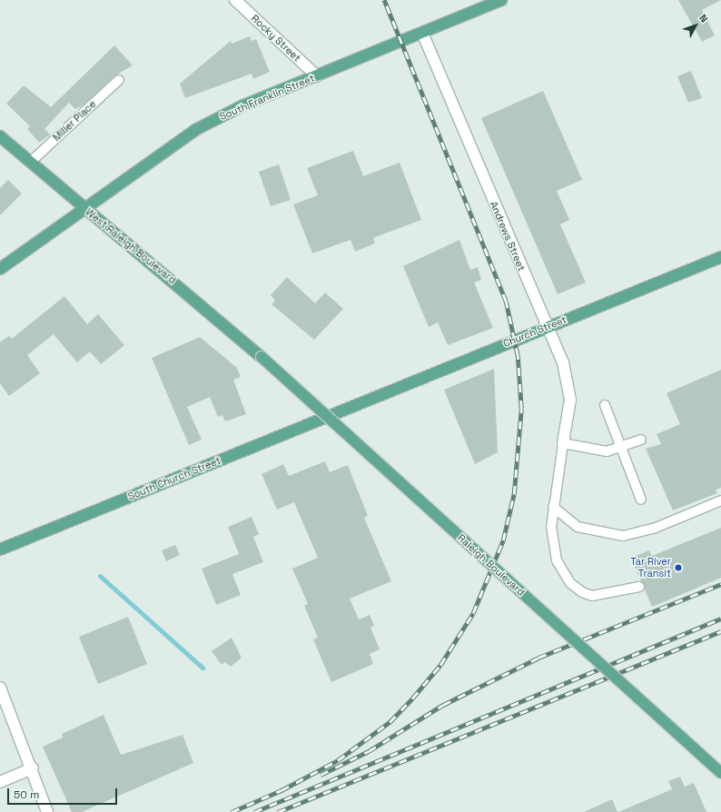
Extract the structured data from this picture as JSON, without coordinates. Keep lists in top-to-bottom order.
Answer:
{
  "streets": {
    "main road": [
      "South Franklin Street",
      "West Raleigh Boulevard",
      "Church Street",
      "South Church Street",
      "Raleigh Boulevard"
    ],
    "street": ["Rocky Street", "Andrews Street"],
    "lane": ["Miller Place"]
  },
  "crossings": [
    ["Rocky Street", "South Franklin Street"],
    ["South Franklin Street", "Andrews Street"],
    ["South Franklin Street", "West Raleigh Boulevard"],
    ["Miller Place", "West Raleigh Boulevard"],
    ["Andrews Street", "Church Street"],
    ["West Raleigh Boulevard", "Raleigh Boulevard"],
    ["Church Street", "South Church Street"]
  ],
  "places": ["Tar River Transit"],
  "scale_bar": "50 m",
  "north": "top right"
}
